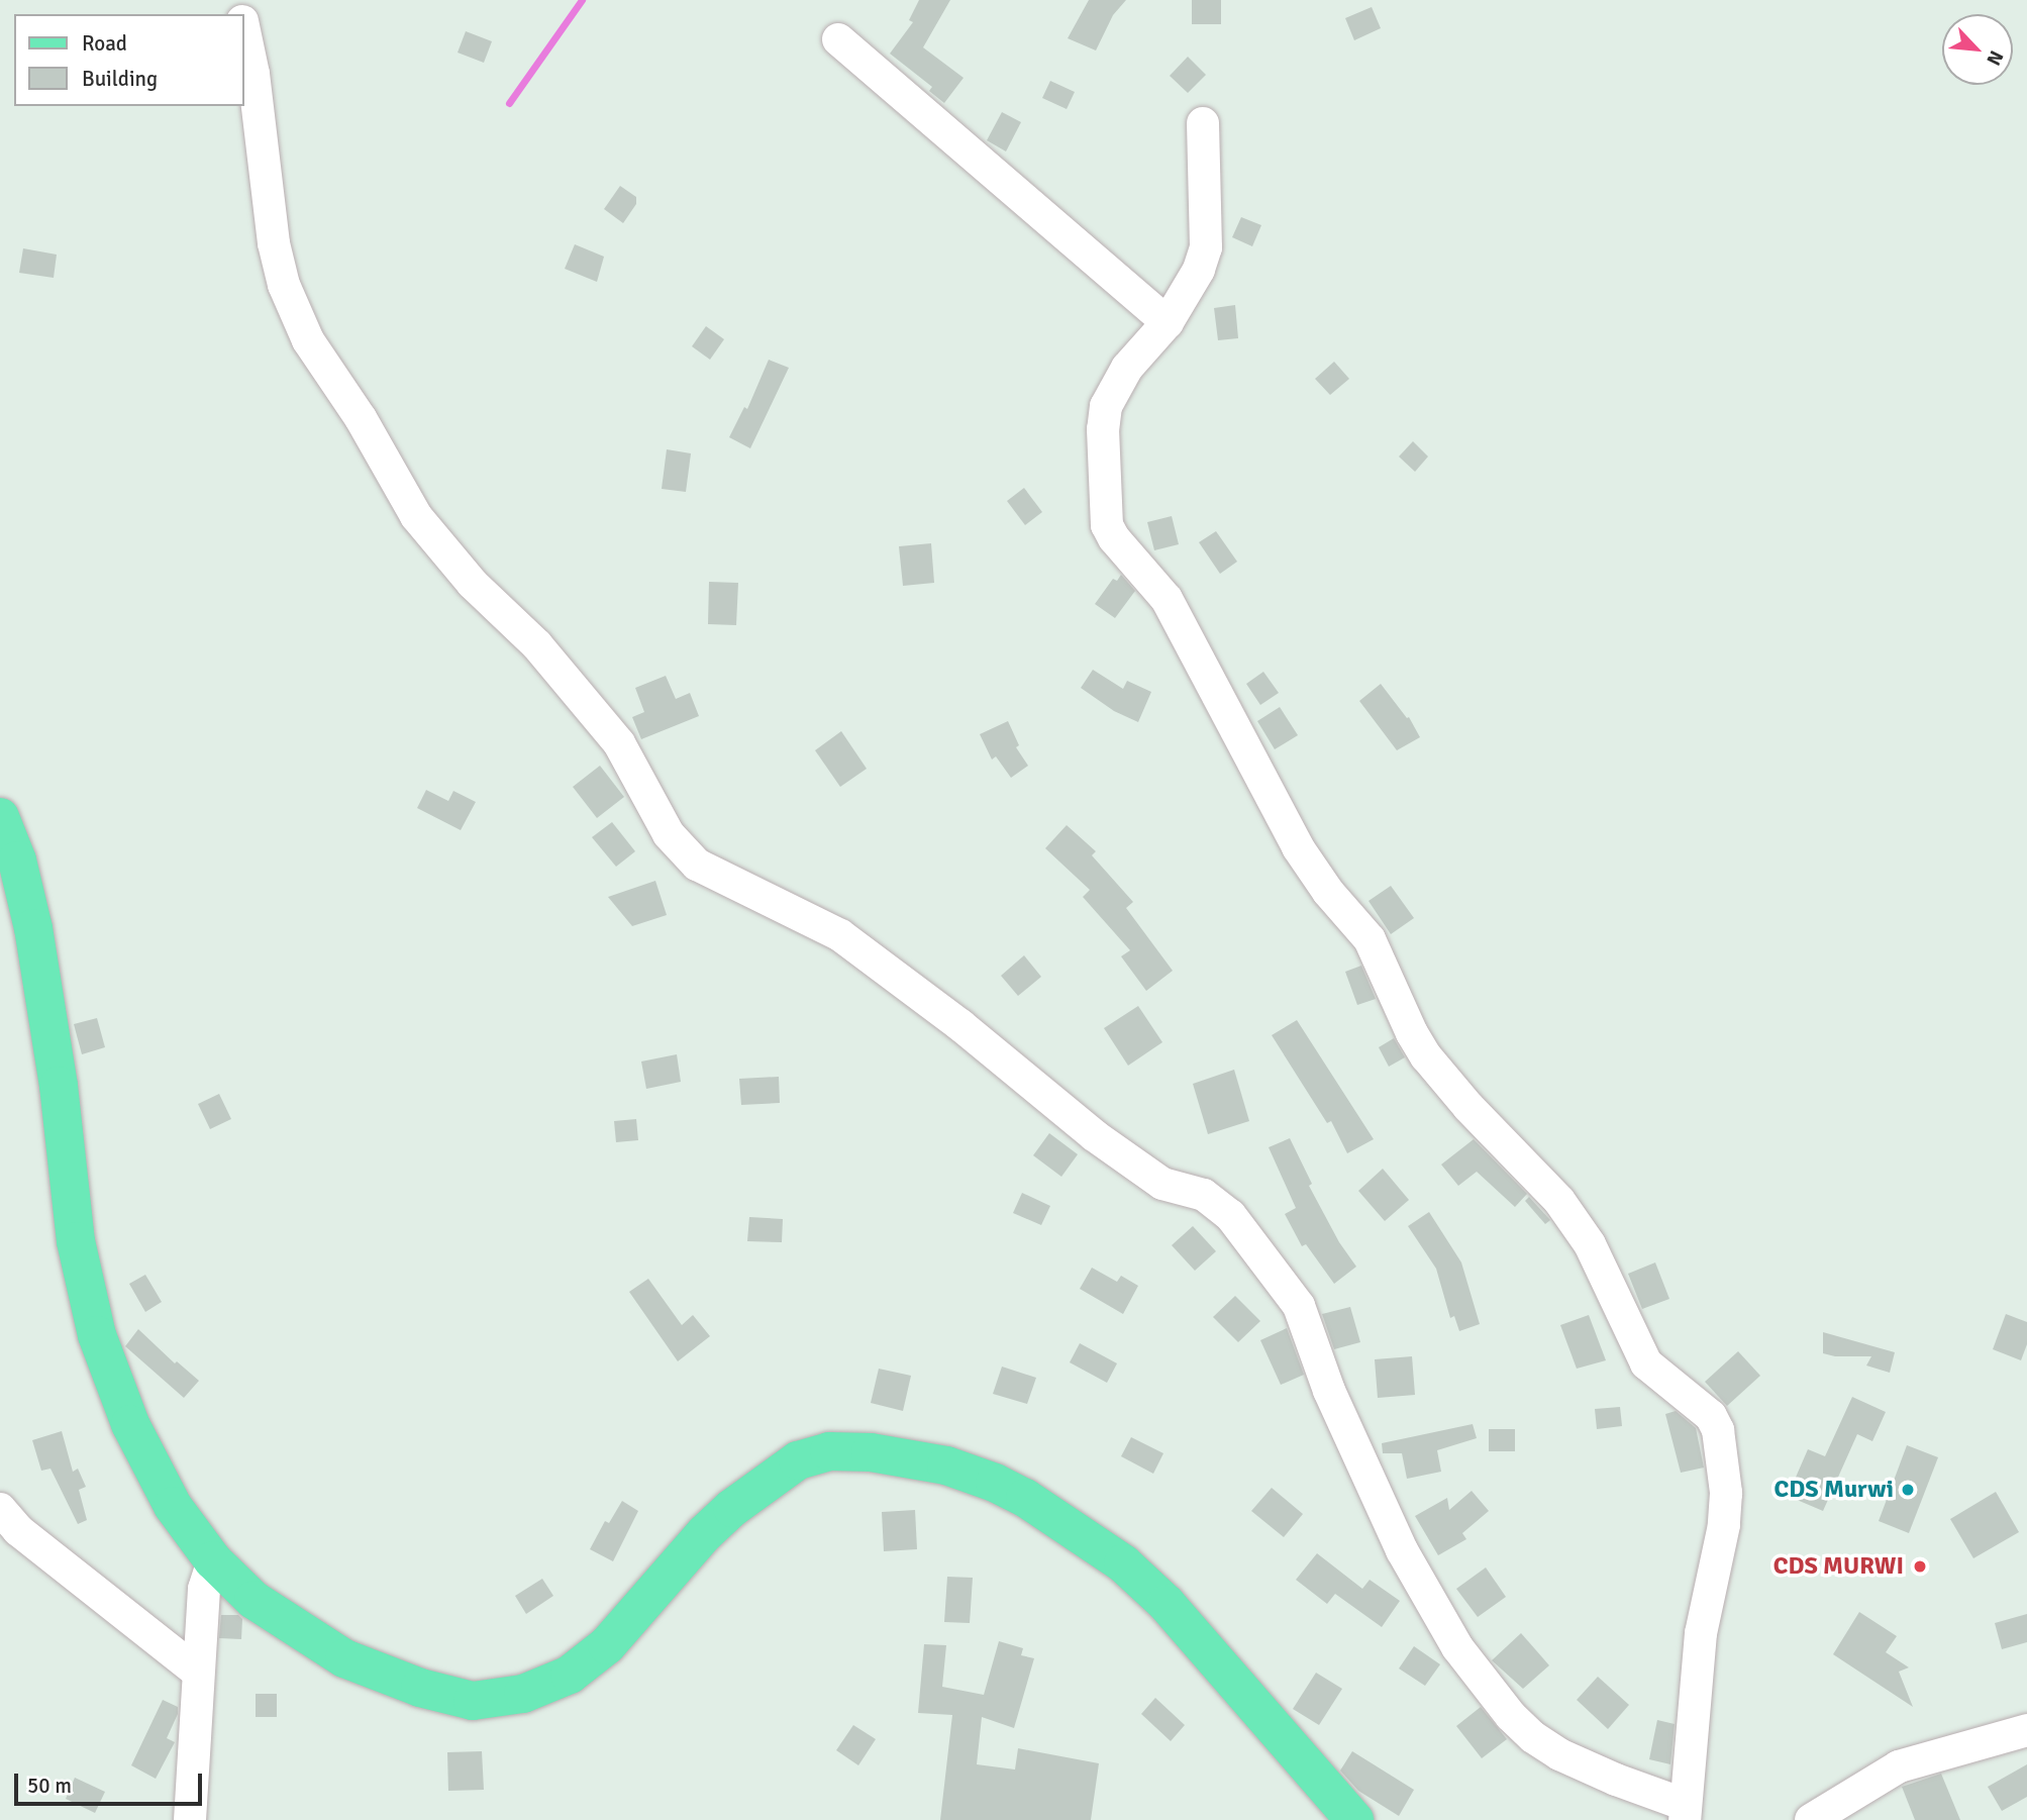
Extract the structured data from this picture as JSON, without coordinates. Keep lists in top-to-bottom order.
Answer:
{
  "places": ["CDS Murwi", "CDS MURWI"],
  "legend": ["Road", "Building"],
  "scale_bar": "50 m",
  "north": "bottom right"
}
